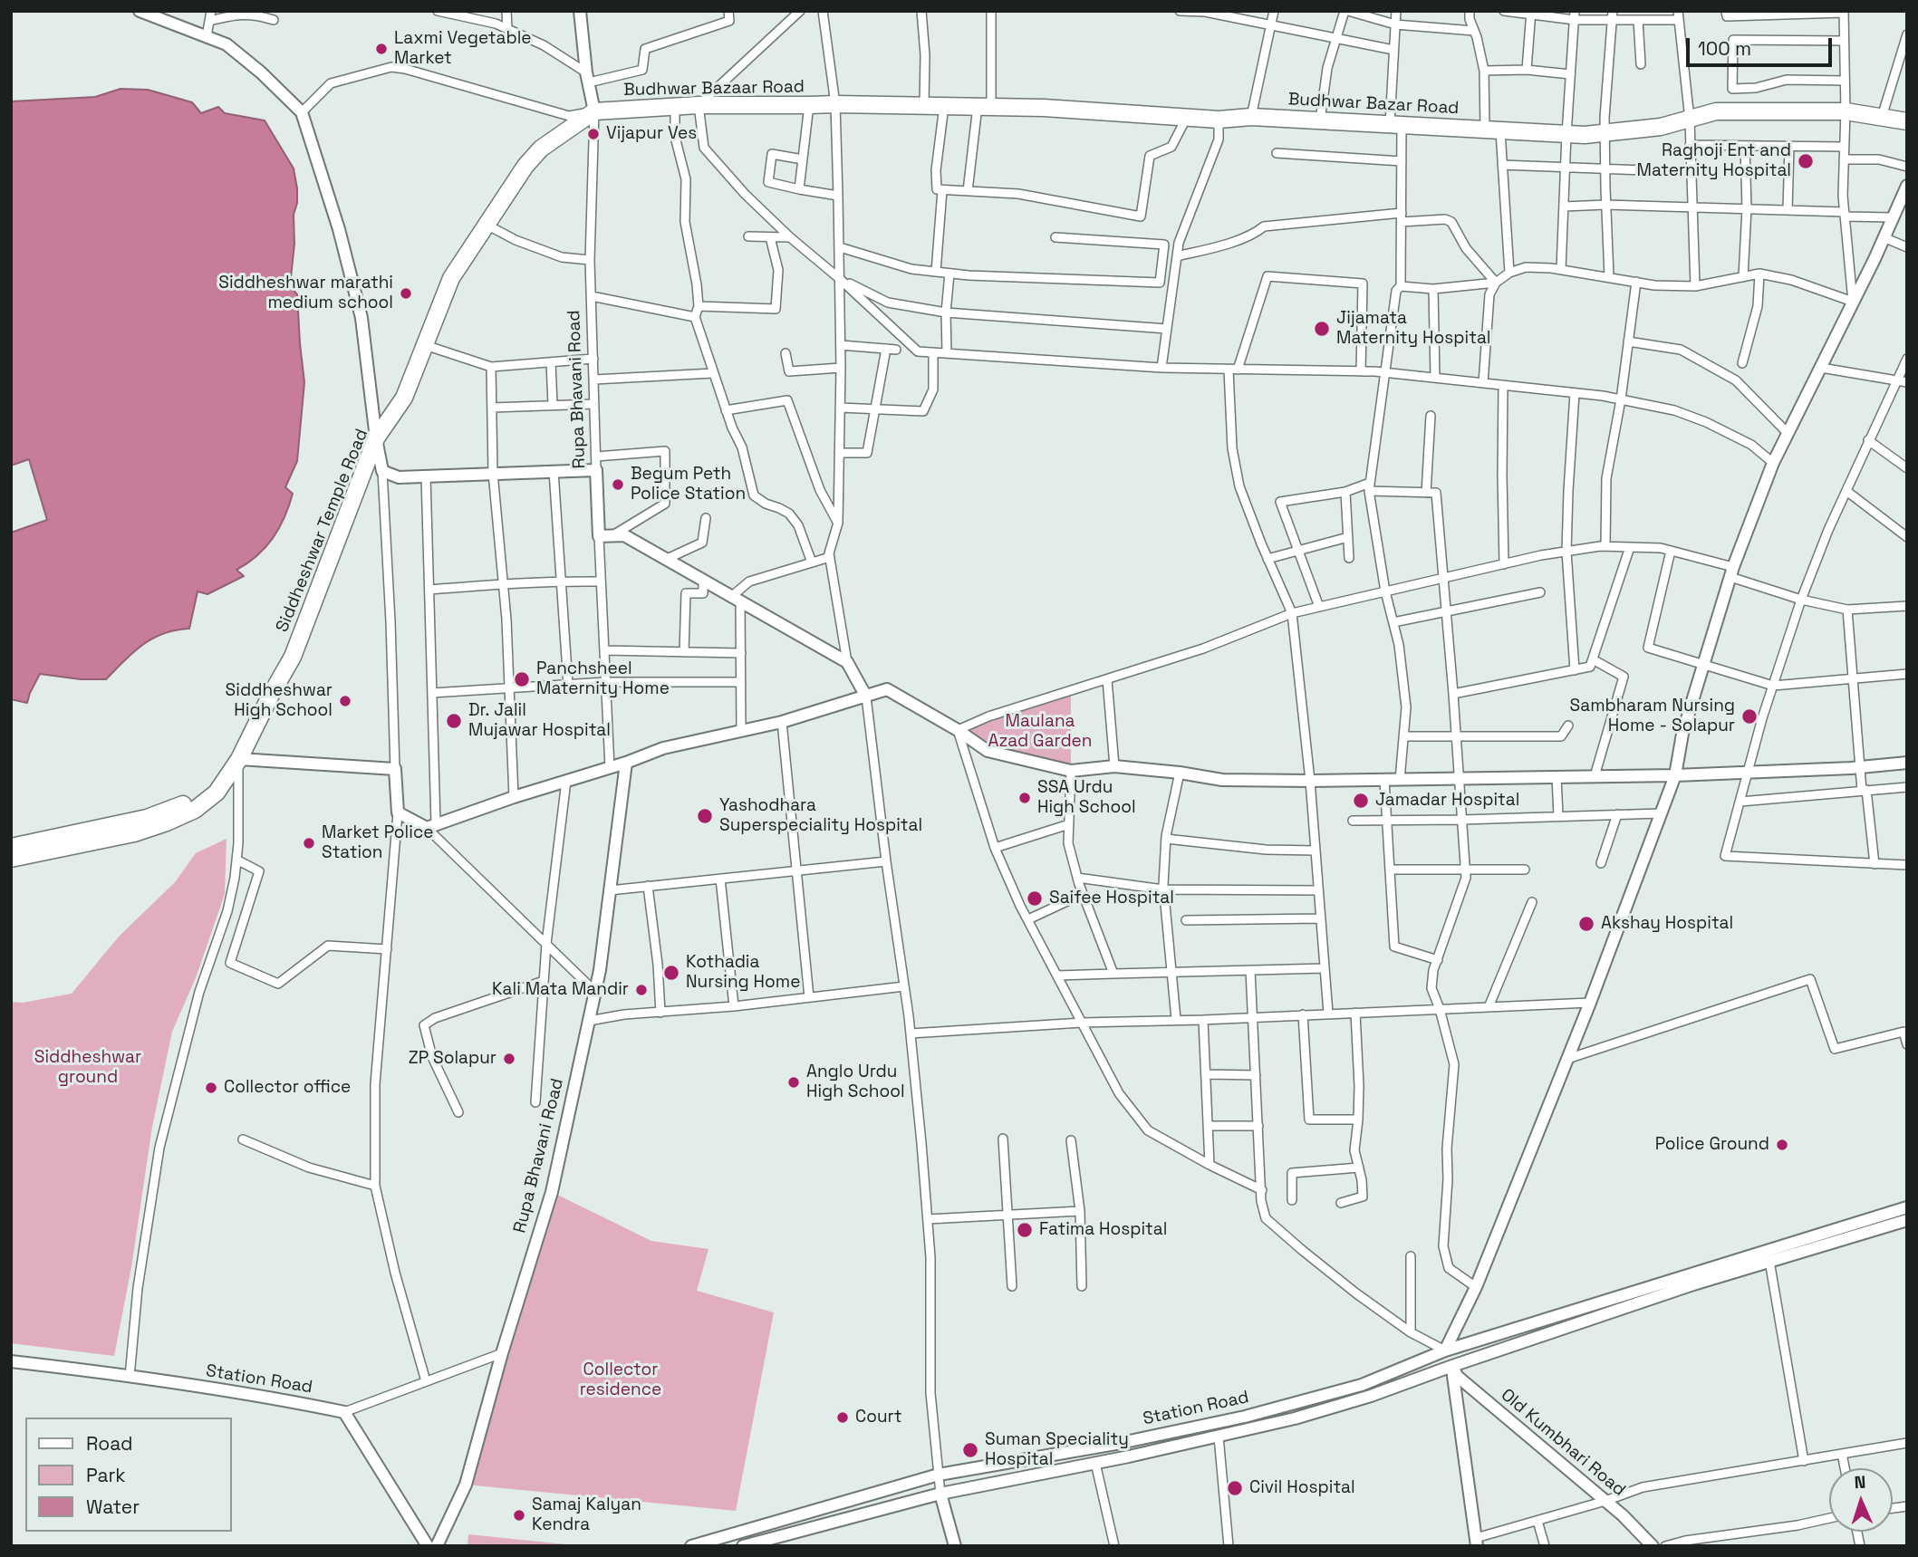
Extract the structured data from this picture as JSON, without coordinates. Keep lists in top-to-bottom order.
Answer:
{
  "streets": {
    "highway": ["Budhwar Bazaar Road", "Budhwar Bazar Road", "Siddheshwar Temple Road"],
    "street": ["Rupa Bhavani Road", "Station Road", "Old Kumbhari Road"]
  },
  "crossings": [
    ["Budhwar Bazaar Road", "Budhwar Bazar Road"],
    ["Budhwar Bazaar Road", "Rupa Bhavani Road"],
    ["Budhwar Bazaar Road", "Siddheshwar Temple Road"],
    ["Rupa Bhavani Road", "Siddheshwar Temple Road"]
  ],
  "parks": ["Maulana Azad Garden", "Siddheshwar ground", "Collector residence"],
  "places": [
    "Laxmi Vegetable Market",
    "Vijapur Ves",
    "Raghoji Ent and Maternity Hospital",
    "Siddheshwar marathi medium school",
    "Jijamata Maternity Hospital",
    "Begum Peth Police Station",
    "Panchsheel Maternity Home",
    "Siddheshwar High School",
    "Sambharam Nursing Home - Solapur",
    "Dr. Jalil Mujawar Hospital",
    "SSA Urdu High School",
    "Jamadar Hospital",
    "Yashodhara Superspeciality Hospital",
    "Market Police Station",
    "Saifee Hospital",
    "Akshay Hospital",
    "Kothadia Nursing Home",
    "Kali Mata Mandir",
    "ZP Solapur",
    "Anglo Urdu High School",
    "Collector office",
    "Police Ground",
    "Fatima Hospital",
    "Court",
    "Suman Speciality Hospital",
    "Civil Hospital",
    "Samaj Kalyan Kendra"
  ],
  "legend": ["Road", "Park", "Water"],
  "scale_bar": "100 m",
  "north": "top"
}
